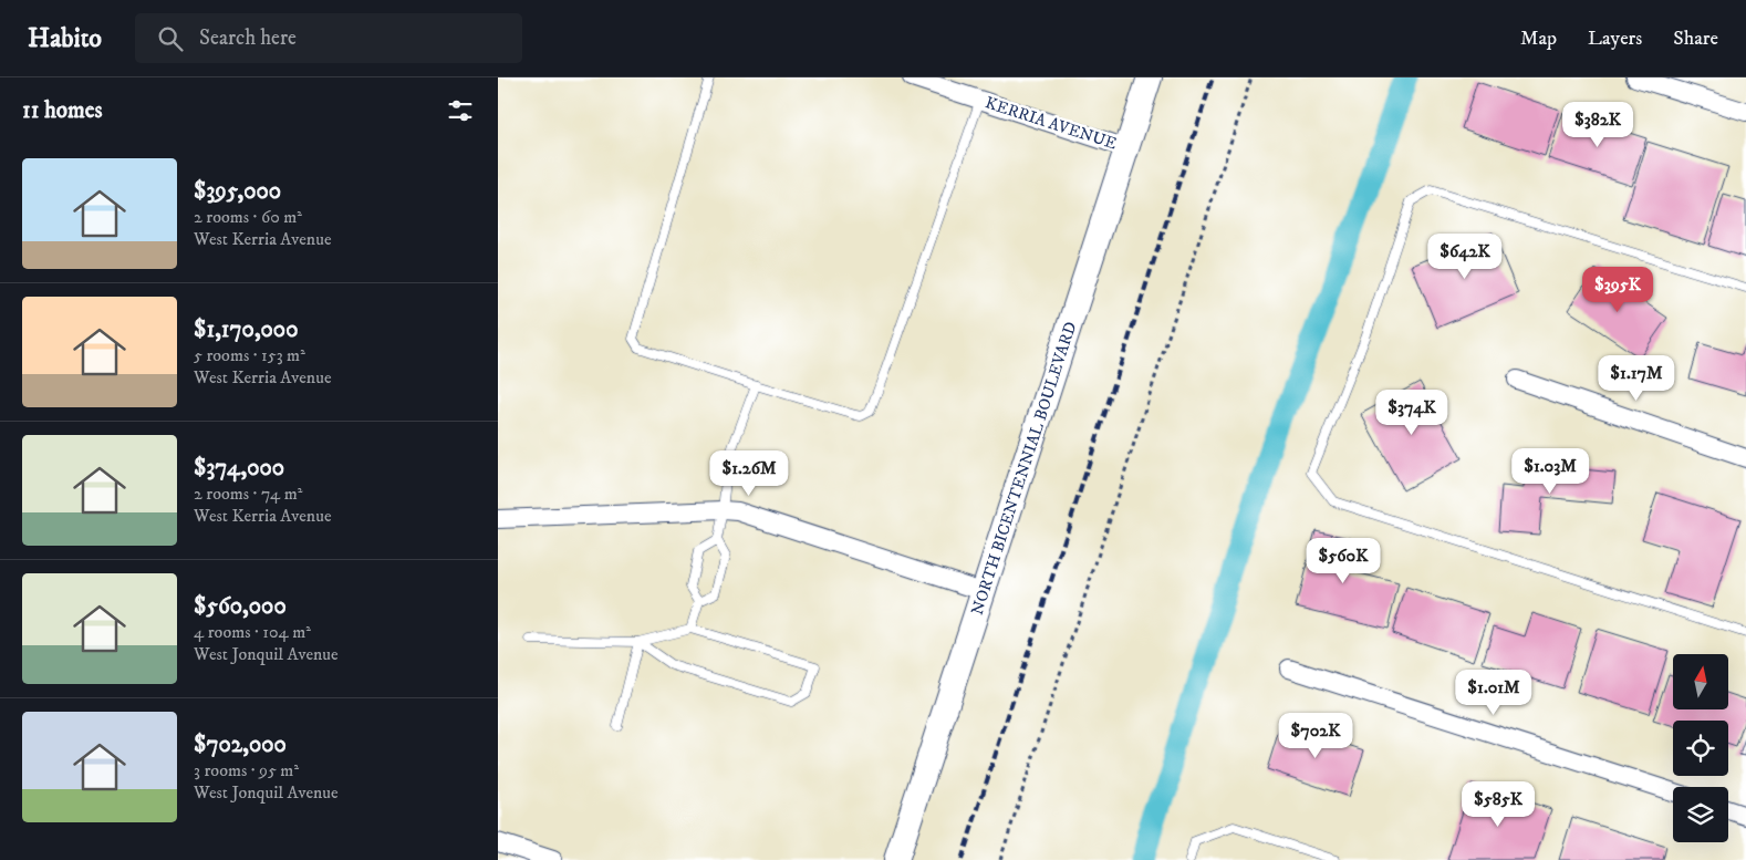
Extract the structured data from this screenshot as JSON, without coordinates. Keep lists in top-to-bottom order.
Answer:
{
  "streets": {
    "main road": ["NORTH BICENTENNIAL BOULEVARD"],
    "street": ["KERRIA AVENUE"]
  },
  "crossings": [
    ["KERRIA AVENUE", "NORTH BICENTENNIAL BOULEVARD"]
  ],
  "north": "top",
  "page": {
    "header": "Habito",
    "search": "Search here",
    "nav": ["Map", "Layers", "Share"],
    "heading": "11 homes",
    "price": [
      "$382K",
      "$642K",
      "$395K",
      "$1.17M",
      "$374K",
      "$1.03M",
      "$1.26M",
      "$560K",
      "$1.01M",
      "$702K",
      "$585K"
    ],
    "list": [
      {
        "name": "$395,000",
        "note": "2 rooms · 60 m² · West Kerria Avenue"
      },
      {
        "name": "$1,170,000",
        "note": "5 rooms · 153 m² · West Kerria Avenue"
      },
      {
        "name": "$374,000",
        "note": "2 rooms · 74 m² · West Kerria Avenue"
      },
      {
        "name": "$560,000",
        "note": "4 rooms · 104 m² · West Jonquil Avenue"
      },
      {
        "name": "$702,000",
        "note": "3 rooms · 95 m² · West Jonquil Avenue"
      }
    ]
  }
}
